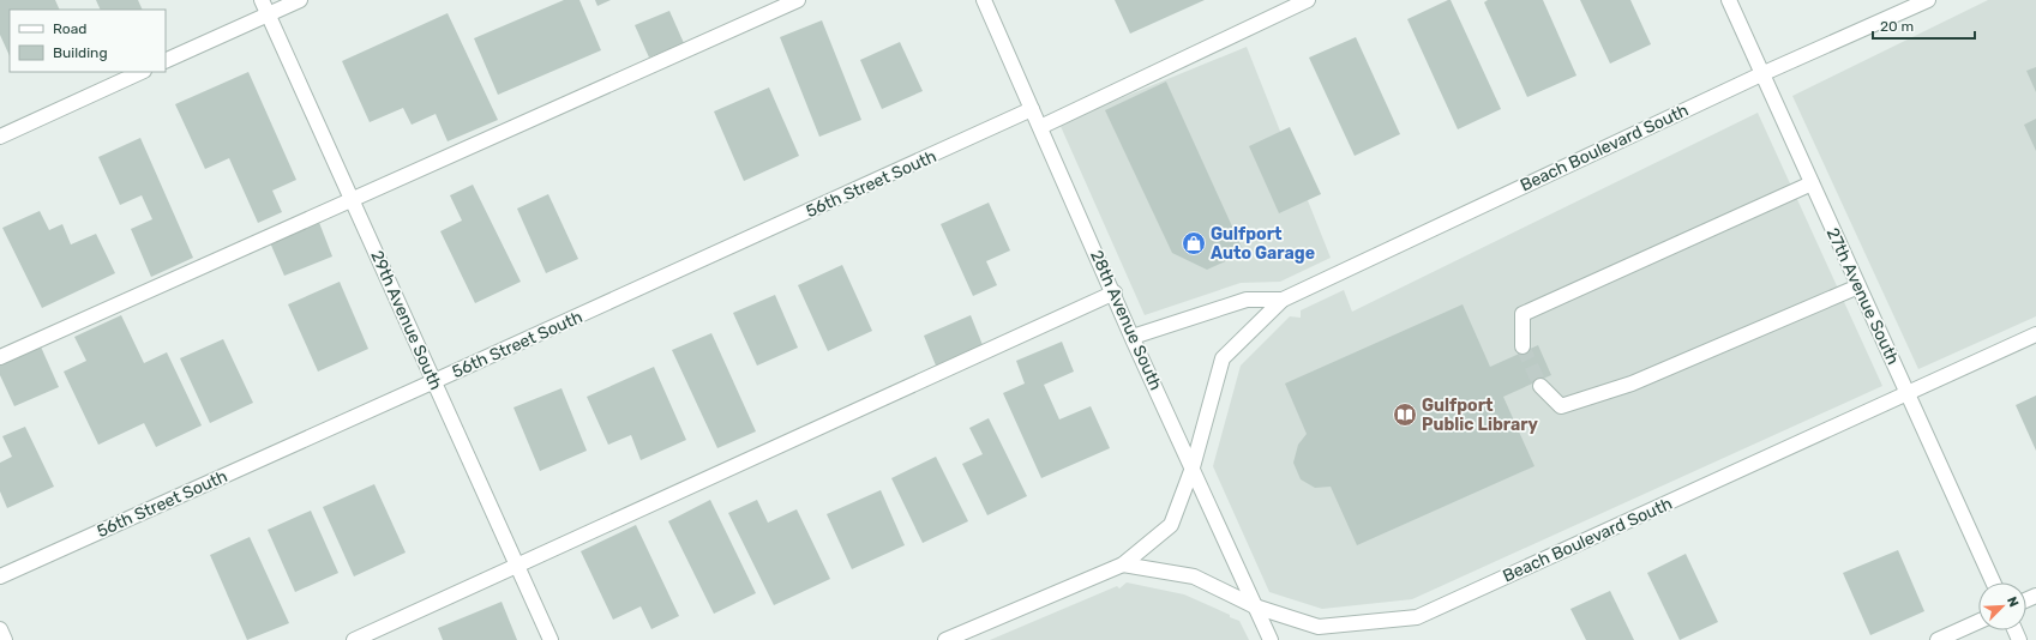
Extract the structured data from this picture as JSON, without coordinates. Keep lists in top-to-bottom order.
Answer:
{
  "streets": {
    "street": [
      "Beach Boulevard South",
      "56th Street South",
      "27th Avenue South",
      "29th Avenue South",
      "28th Avenue South"
    ]
  },
  "crossings": [
    ["Beach Boulevard South", "27th Avenue South"],
    ["Beach Boulevard South", "28th Avenue South"],
    ["56th Street South", "29th Avenue South"],
    ["56th Street South", "28th Avenue South"]
  ],
  "places": {
    "shop": ["Gulfport Auto Garage"],
    "library": ["Gulfport Public Library"]
  },
  "legend": ["Road", "Building"],
  "scale_bar": "20 m",
  "north": "top right"
}
